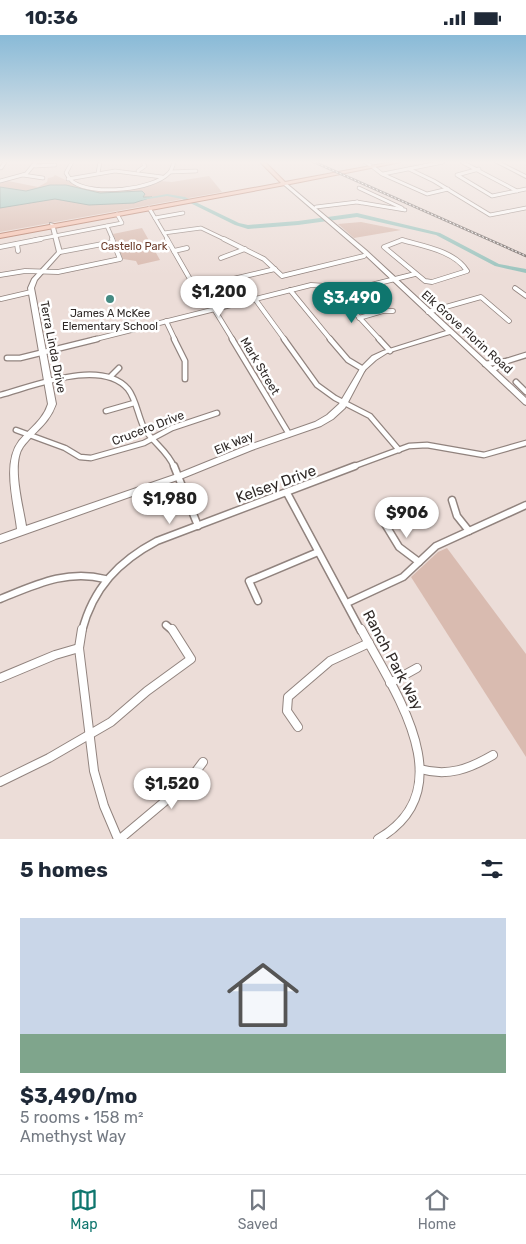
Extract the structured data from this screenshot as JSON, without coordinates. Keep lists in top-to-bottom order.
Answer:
{
  "streets": {
    "street": [
      "Elk Grove Florin Road",
      "Terra Linda Drive",
      "Mark Street",
      "Crucero Drive",
      "Elk Way",
      "Kelsey Drive",
      "Ranch Park Way"
    ]
  },
  "crossings": [
    ["Elk Grove Florin Road", "Elk Way"],
    ["Terra Linda Drive", "Crucero Drive"],
    ["Terra Linda Drive", "Elk Way"],
    ["Mark Street", "Elk Way"],
    ["Kelsey Drive", "Ranch Park Way"]
  ],
  "parks": ["Castello Park"],
  "places": ["James A McKee Elementary School"],
  "page": {
    "status": "10:36",
    "price": [
      "$1,200",
      "$3,490",
      "$1,980",
      "$906",
      "$1,520"
    ],
    "heading": "5 homes",
    "list": [
      {
        "name": "$3,490/mo",
        "note": "5 rooms · 158 m² · Amethyst Way"
      }
    ],
    "tabs": ["Map", "Saved", "Home"]
  }
}
